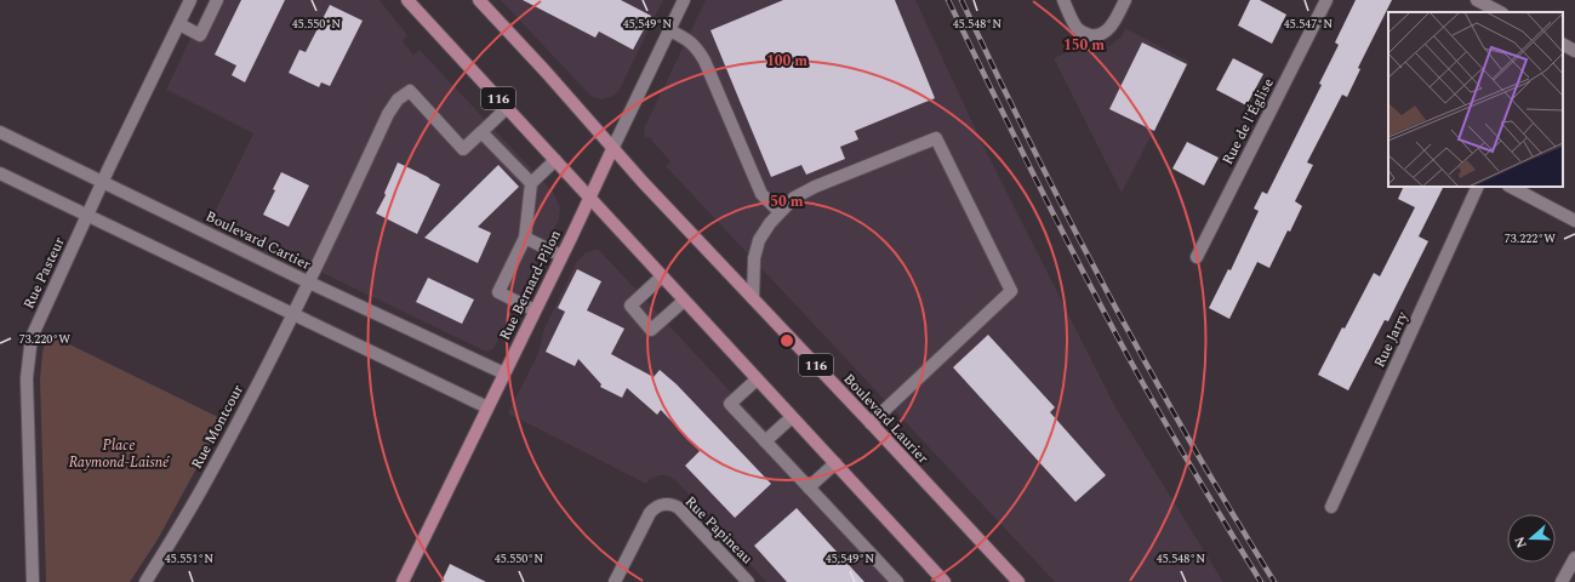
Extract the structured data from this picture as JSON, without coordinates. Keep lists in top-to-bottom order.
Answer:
{
  "streets": {
    "main road": ["116", "Rue Bernard-Pilon", "Boulevard Laurier"],
    "street": [
      "Rue de l'Église",
      "Boulevard Cartier",
      "Rue Pasteur",
      "Rue Jarry",
      "Rue Montcour",
      "Rue Papineau"
    ]
  },
  "crossings": [
    ["116", "Rue Bernard-Pilon"],
    ["116", "Boulevard Laurier"],
    ["Boulevard Cartier", "Rue Pasteur"],
    ["Boulevard Cartier", "Rue Bernard-Pilon"],
    ["Boulevard Cartier", "Rue Montcour"],
    ["Rue Bernard-Pilon", "Boulevard Laurier"]
  ],
  "parks": ["Place Raymond-Laisné"],
  "north": "left",
  "coordinates": [
    "45.550°N",
    "45.549°N",
    "45.548°N",
    "45.547°N",
    "73.222°W",
    "73.220°W",
    "45.551°N"
  ],
  "rings": ["150 m", "100 m", "50 m"]
}
